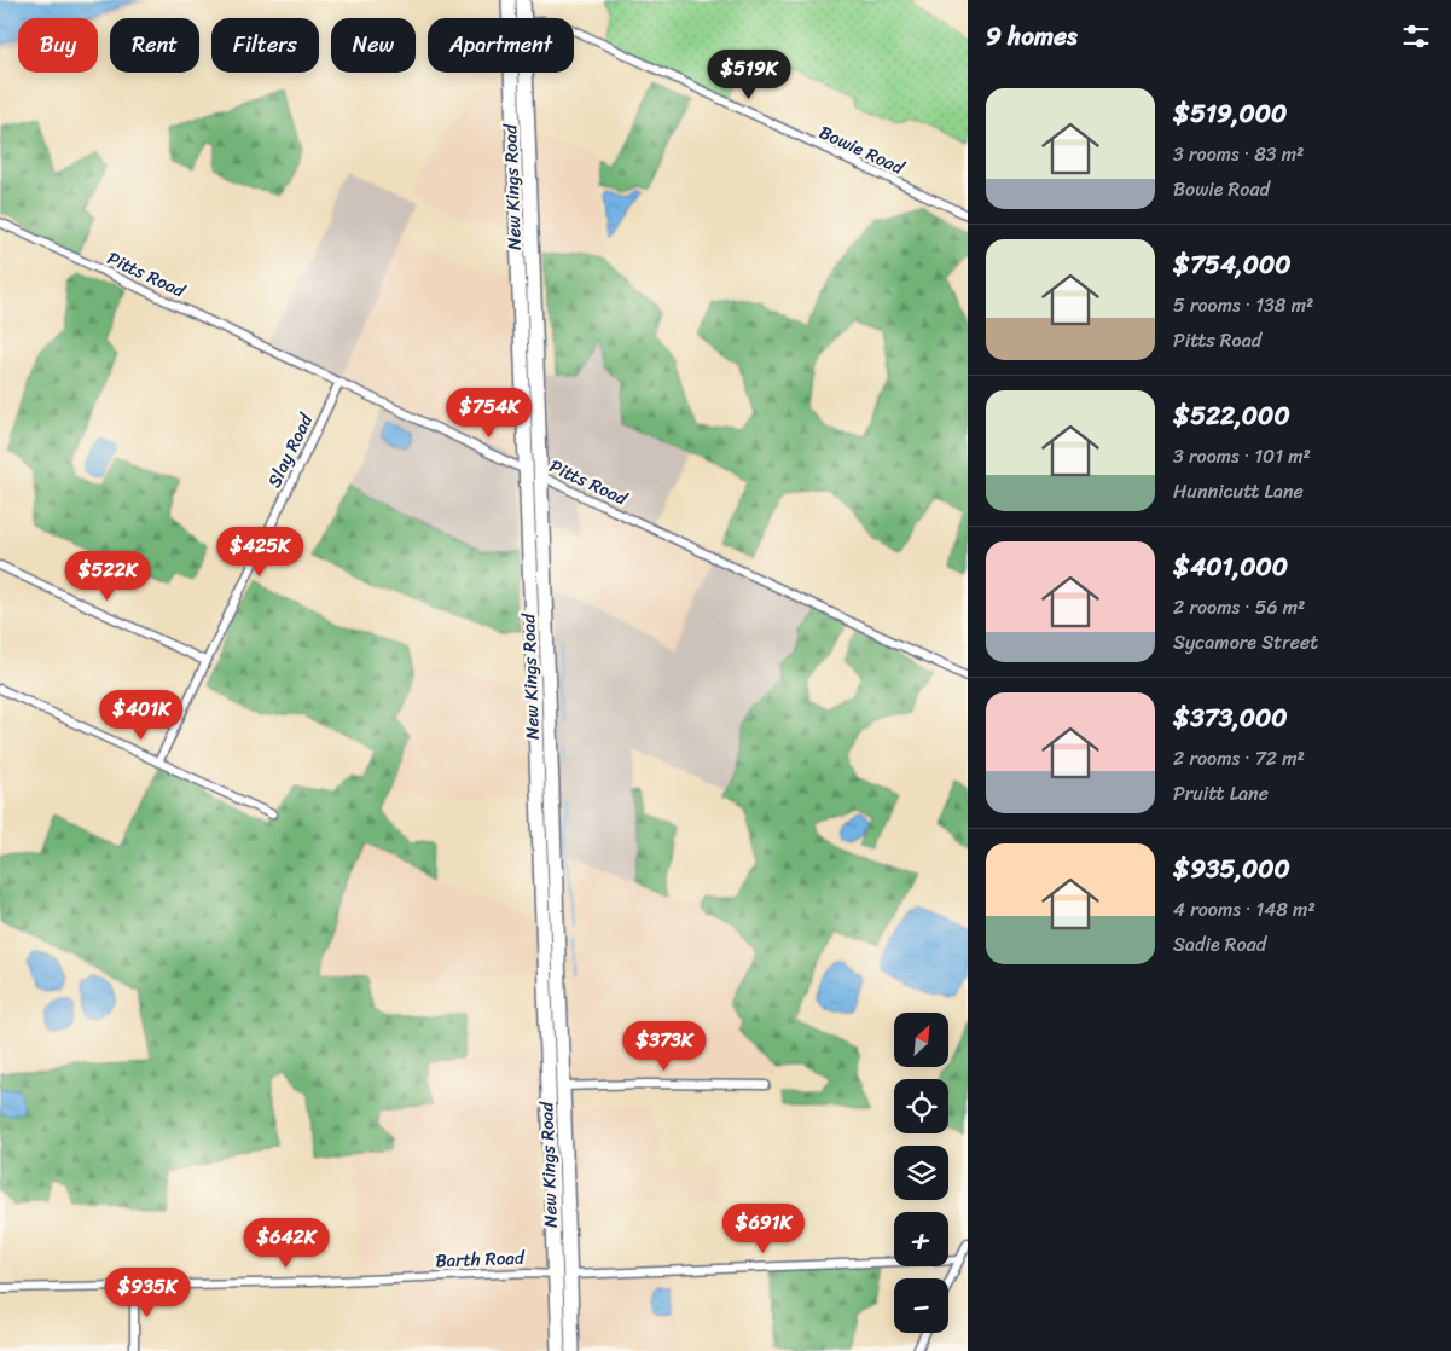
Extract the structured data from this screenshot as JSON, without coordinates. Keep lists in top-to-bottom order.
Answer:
{
  "streets": {
    "highway": ["New Kings Road"],
    "street": [
      "Bowie Road",
      "Pitts Road",
      "Slay Road",
      "Barth Road"
    ]
  },
  "crossings": [
    ["New Kings Road", "Pitts Road"],
    ["New Kings Road", "Barth Road"],
    ["Pitts Road", "Slay Road"]
  ],
  "north": "top right",
  "page": {
    "heading": "9 homes",
    "chip": [
      "Buy",
      "Rent",
      "Filters",
      "New",
      "Apartment"
    ],
    "price": [
      "$519K",
      "$754K",
      "$425K",
      "$522K",
      "$401K",
      "$373K",
      "$691K",
      "$642K",
      "$935K"
    ],
    "list": [
      {
        "name": "$519,000",
        "note": "3 rooms · 83 m² · Bowie Road"
      },
      {
        "name": "$754,000",
        "note": "5 rooms · 138 m² · Pitts Road"
      },
      {
        "name": "$522,000",
        "note": "3 rooms · 101 m² · Hunnicutt Lane"
      },
      {
        "name": "$401,000",
        "note": "2 rooms · 56 m² · Sycamore Street"
      },
      {
        "name": "$373,000",
        "note": "2 rooms · 72 m² · Pruitt Lane"
      },
      {
        "name": "$935,000",
        "note": "4 rooms · 148 m² · Sadie Road"
      }
    ],
    "map_buttons": ["+", "−"]
  }
}
